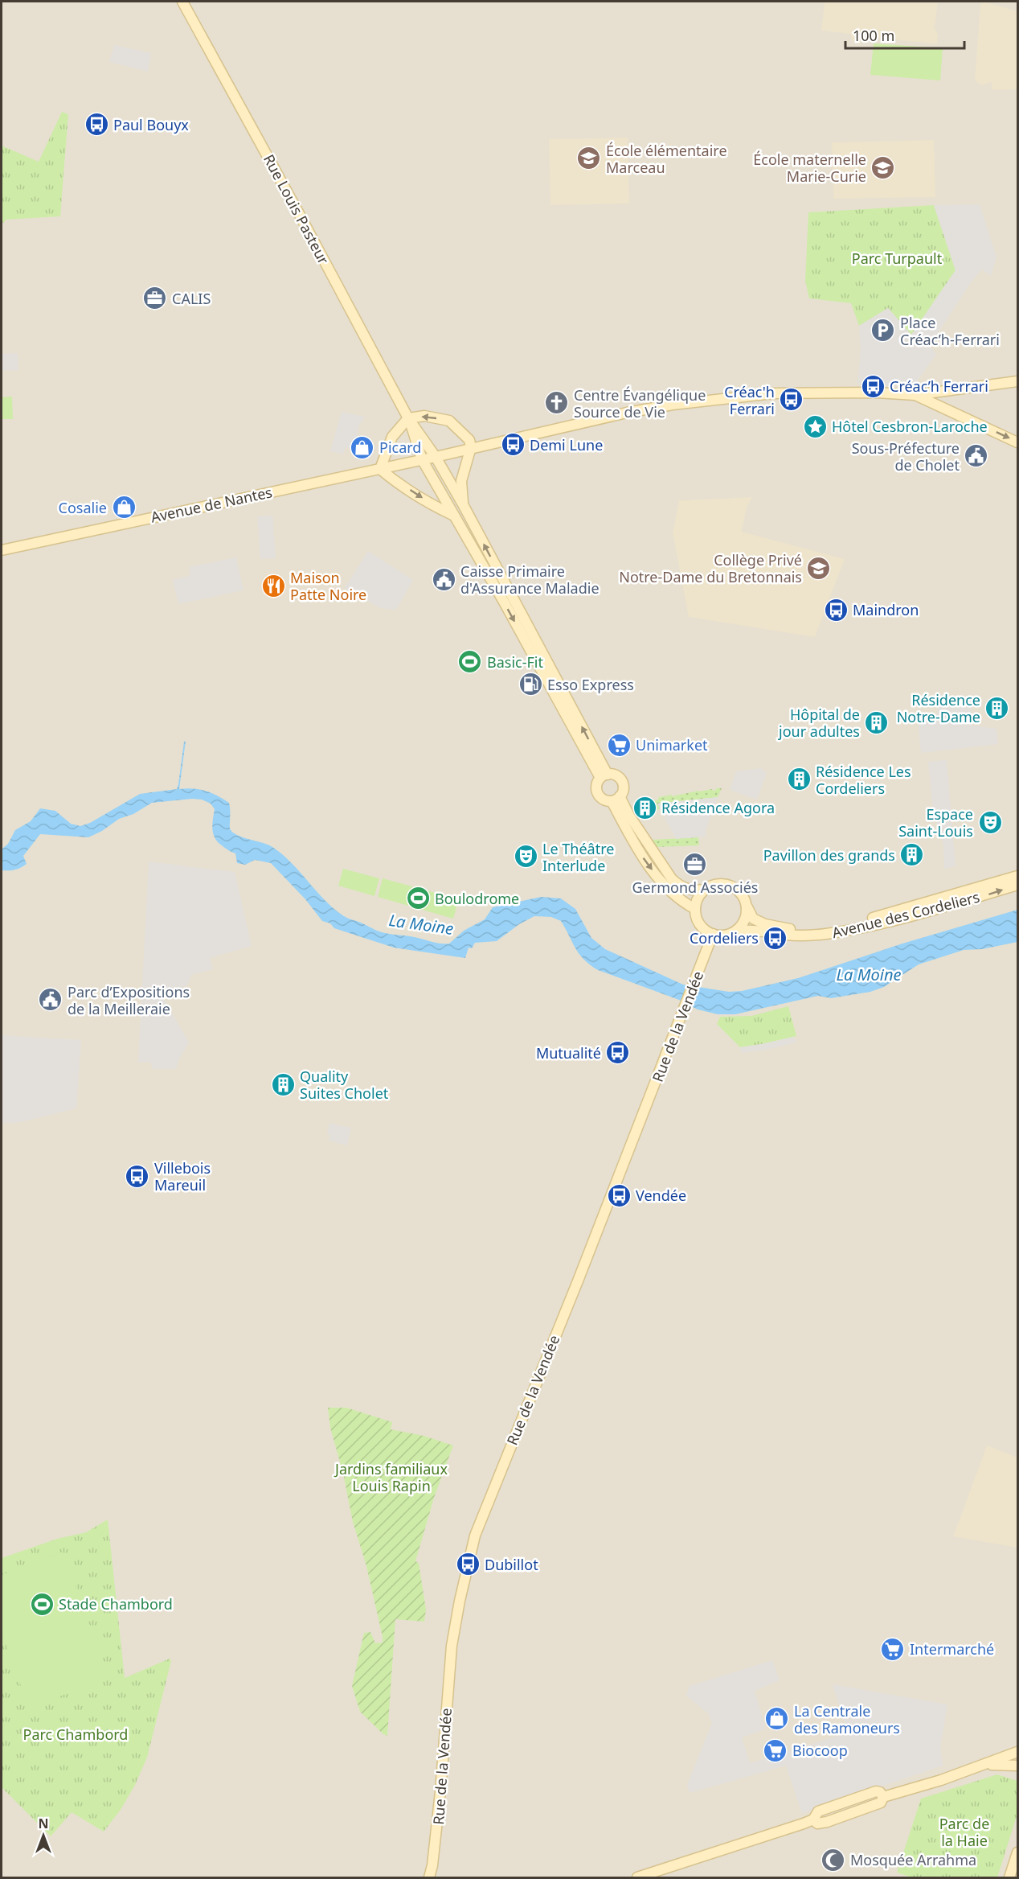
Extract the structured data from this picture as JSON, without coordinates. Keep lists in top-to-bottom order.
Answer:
{
  "streets": {
    "main road": [
      "Rue Louis Pasteur",
      "Avenue de Nantes",
      "Avenue des Cordeliers",
      "Rue de la Vendée"
    ]
  },
  "crossings": [
    ["Rue Louis Pasteur", "Avenue de Nantes"],
    ["Avenue des Cordeliers", "Rue de la Vendée"]
  ],
  "water": ["La Moine"],
  "parks": [
    "Parc Turpault",
    "Jardins familiaux Louis Rapin",
    "Parc Chambord",
    "Parc de la Haie"
  ],
  "places": {
    "bus stop": [
      "Paul Bouyx",
      "Créac’h Ferrari",
      "Créac'h Ferrari",
      "Demi Lune",
      "Maindron",
      "Cordeliers",
      "Mutualité",
      "Villebois Mareuil",
      "Vendée",
      "Dubillot"
    ],
    "school or university": ["École élémentaire Marceau", "École maternelle Marie-Curie", "Collège Privé Notre-Dame du Bretonnais"],
    "office": ["CALIS", "Germond Associés"],
    "parking": ["Place Créac’h-Ferrari"],
    "church": ["Centre Évangélique Source de Vie"],
    "place": ["Hôtel Cesbron-Laroche"],
    "shop": ["Picard", "Cosalie", "La Centrale des Ramoneurs"],
    "public building": ["Sous-Préfecture de Cholet", "Caisse Primaire d'Assurance Maladie", "Parc d’Expositions de la Meilleraie"],
    "restaurant": ["Maison Patte Noire"],
    "sports": ["Basic-Fit", "Boulodrome", "Stade Chambord"],
    "fuel station": ["Esso Express"],
    "building": [
      "Résidence Notre-Dame",
      "Hôpital de jour adultes",
      "Résidence Les Cordeliers",
      "Résidence Agora",
      "Pavillon des grands",
      "Quality Suites Cholet"
    ],
    "supermarket": ["Unimarket", "Intermarché", "Biocoop"],
    "theatre": ["Espace Saint-Louis", "Le Théâtre Interlude"],
    "mosque": ["Mosquée Arrahma"]
  },
  "scale_bar": "100 m",
  "north": "top"
}
